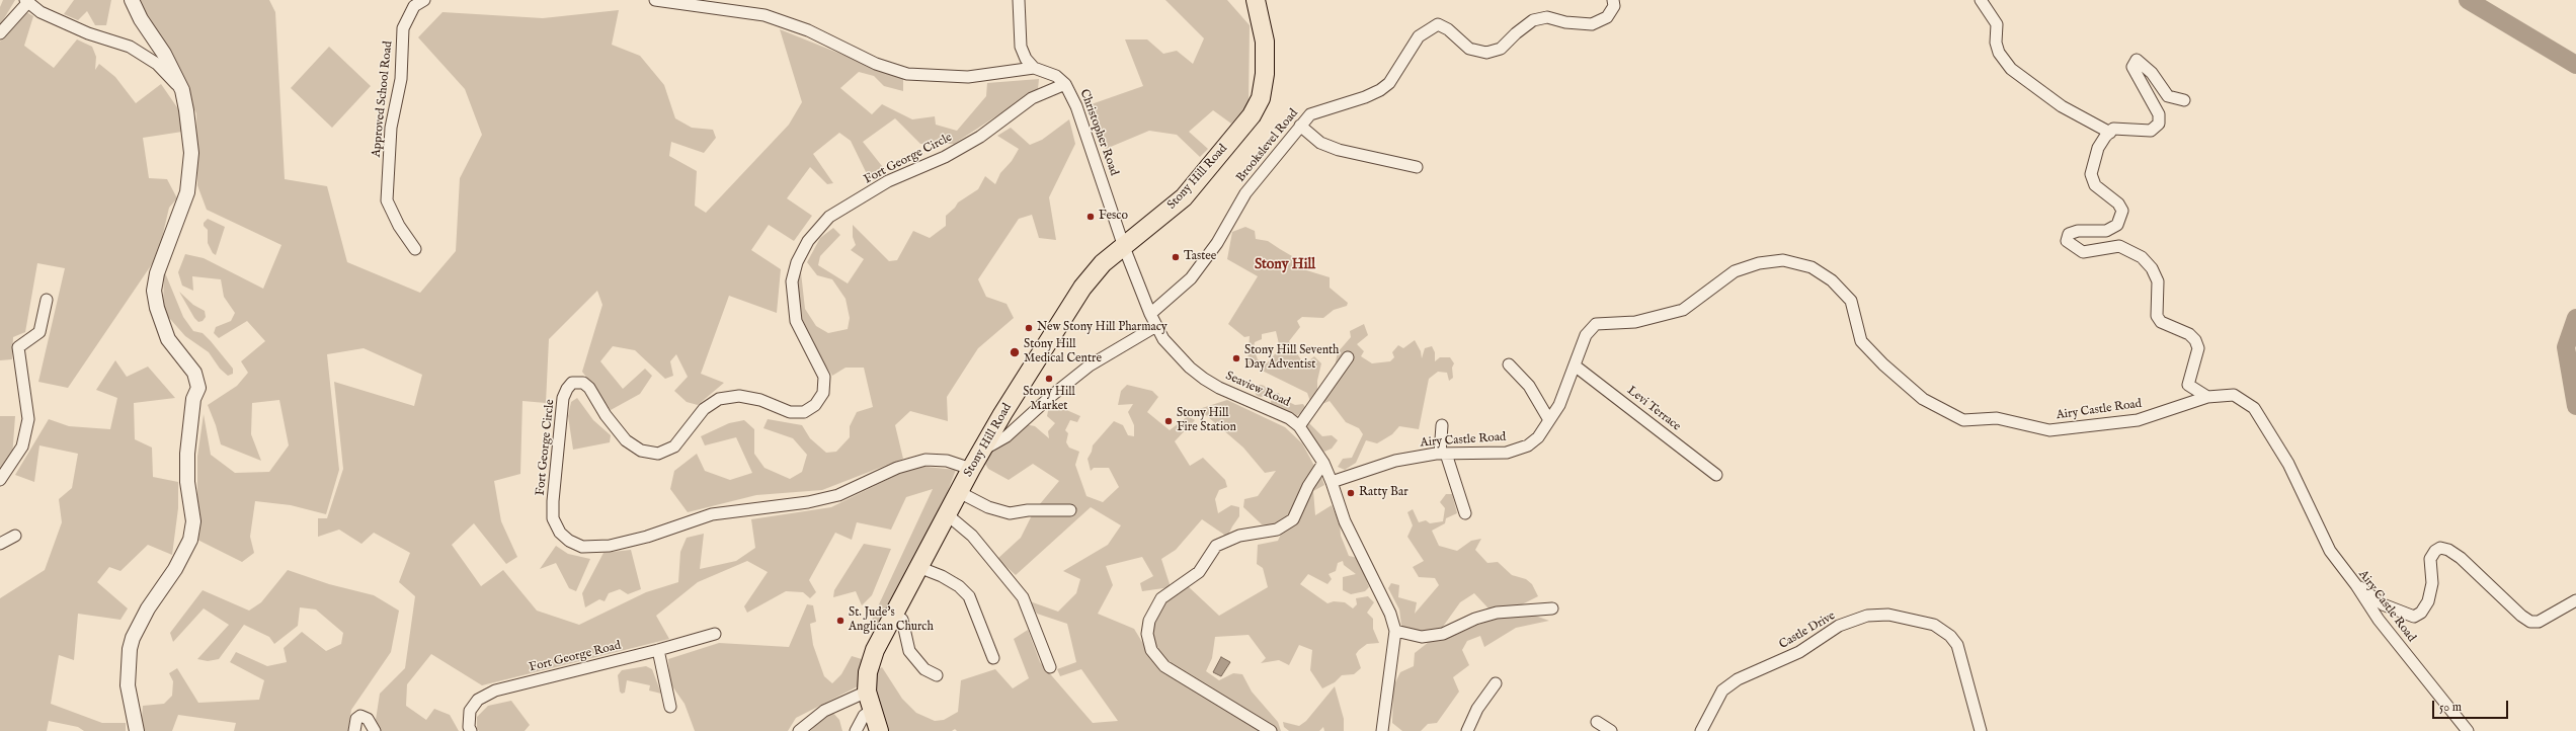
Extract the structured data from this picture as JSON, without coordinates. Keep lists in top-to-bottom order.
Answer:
{
  "streets": {
    "main road": ["Stony Hill Road"],
    "street": [
      "Approved School Road",
      "Christopher Road",
      "Brookslevel Road",
      "Fort George Circle",
      "Seaview Road",
      "Levi Terrace",
      "Airy Castle Road",
      "Castle Drive",
      "Fort George Road"
    ]
  },
  "crossings": [
    ["Christopher Road", "Fort George Circle"],
    ["Christopher Road", "Stony Hill Road"],
    ["Christopher Road", "Seaview Road"],
    ["Brookslevel Road", "Seaview Road"],
    ["Fort George Circle", "Stony Hill Road"],
    ["Stony Hill Road", "Seaview Road"],
    ["Seaview Road", "Airy Castle Road"],
    ["Levi Terrace", "Airy Castle Road"]
  ],
  "districts": ["Stony Hill"],
  "places": [
    "Fesco",
    "Tastee",
    "New Stony Hill Pharmacy",
    "Stony Hill Medical Centre",
    "Stony Hill Seventh Day Adventist",
    "Stony Hill Market",
    "Stony Hill Fire Station",
    "Ratty Bar",
    "St. Jude's Anglican Church"
  ],
  "scale_bar": "50 m"
}
